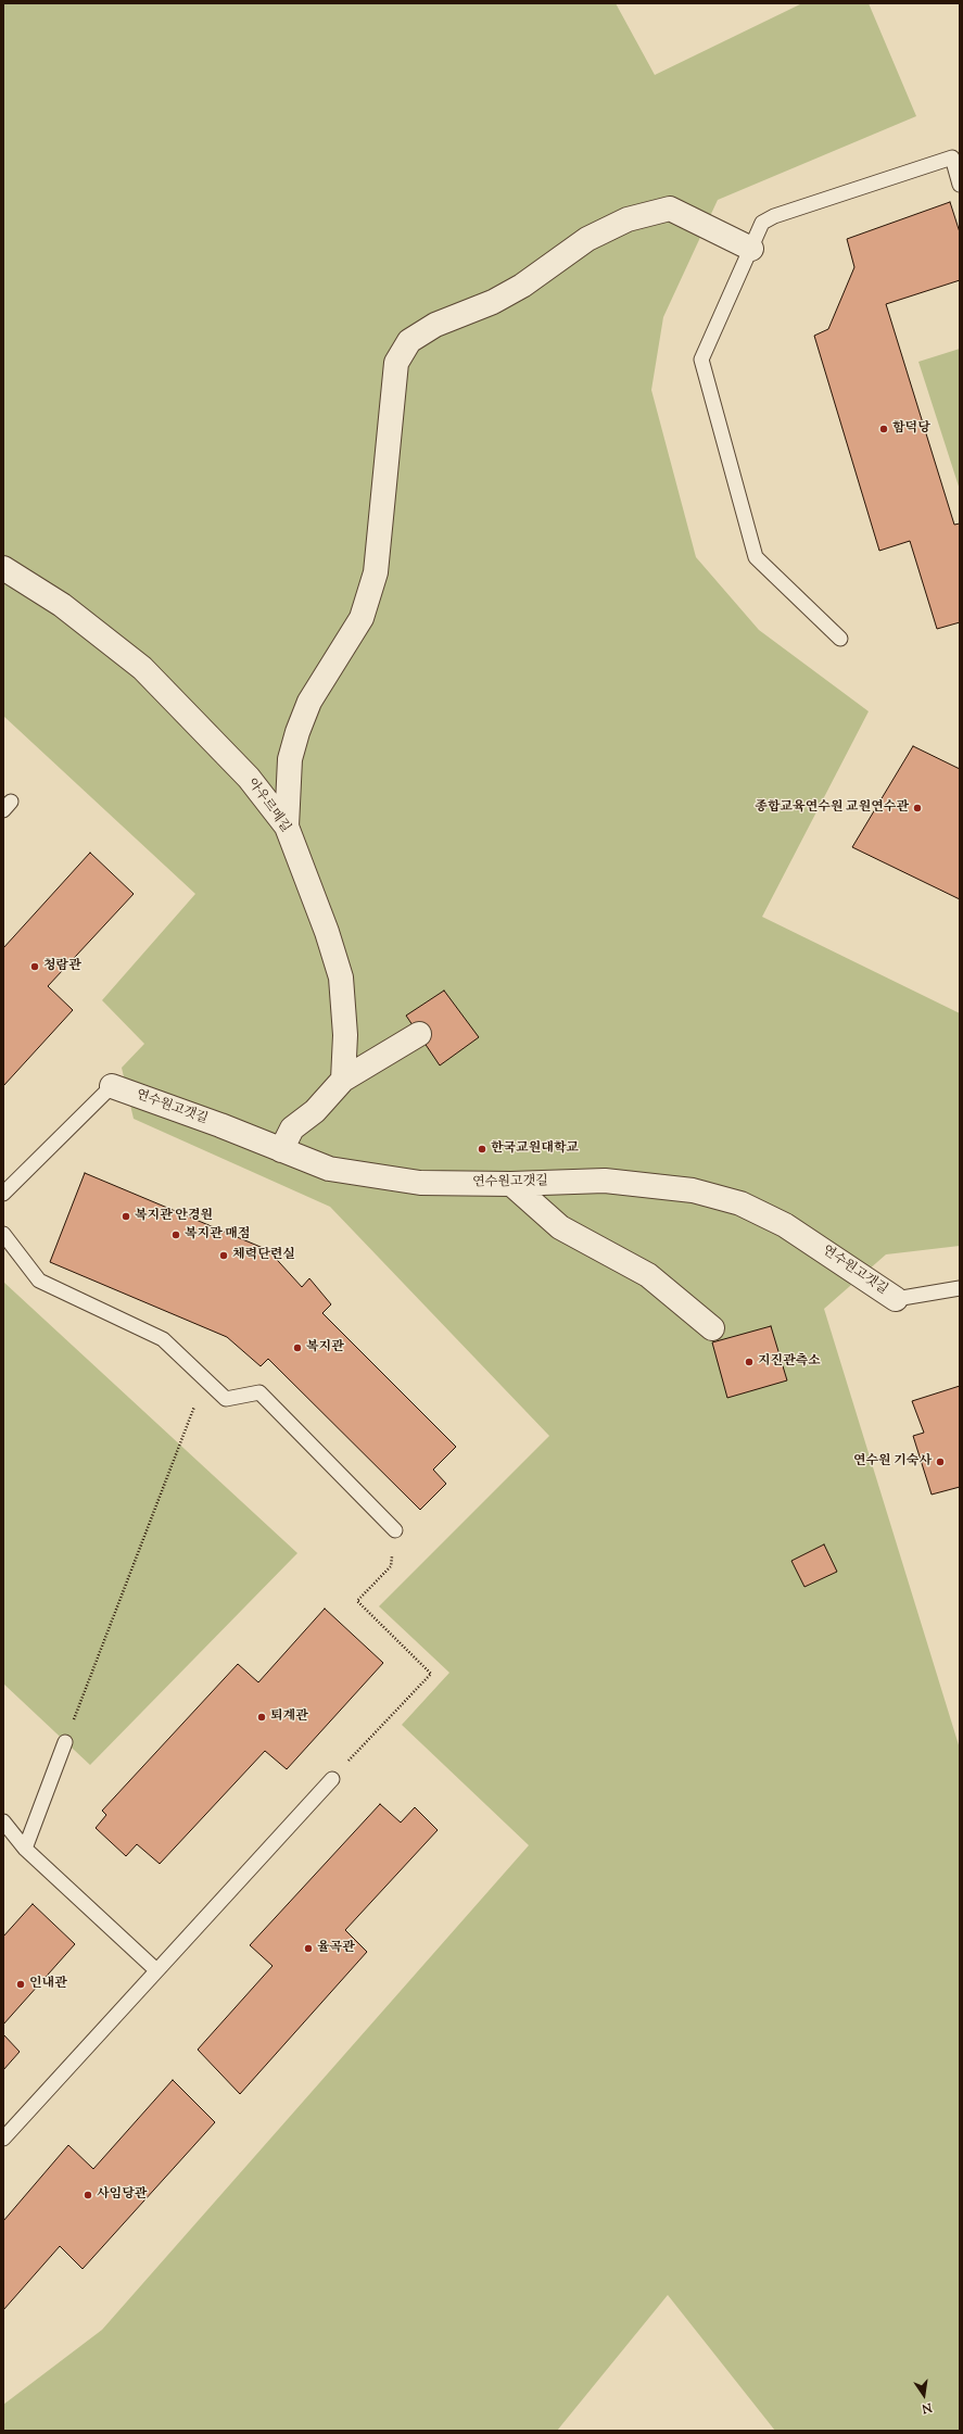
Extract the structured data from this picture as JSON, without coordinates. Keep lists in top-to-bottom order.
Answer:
{
  "streets": {
    "street": ["아우르메길", "연수원고갯길"]
  },
  "places": [
    "함덕당",
    "종합교육연수원 교원연수관",
    "청람관",
    "한국교원대학교",
    "복지관 안경원",
    "복지관 매점",
    "체력단련실",
    "복지관",
    "지진관측소",
    "연수원 기숙사",
    "퇴계관",
    "율곡관",
    "인내관",
    "사임당관"
  ],
  "north": "bottom"
}
